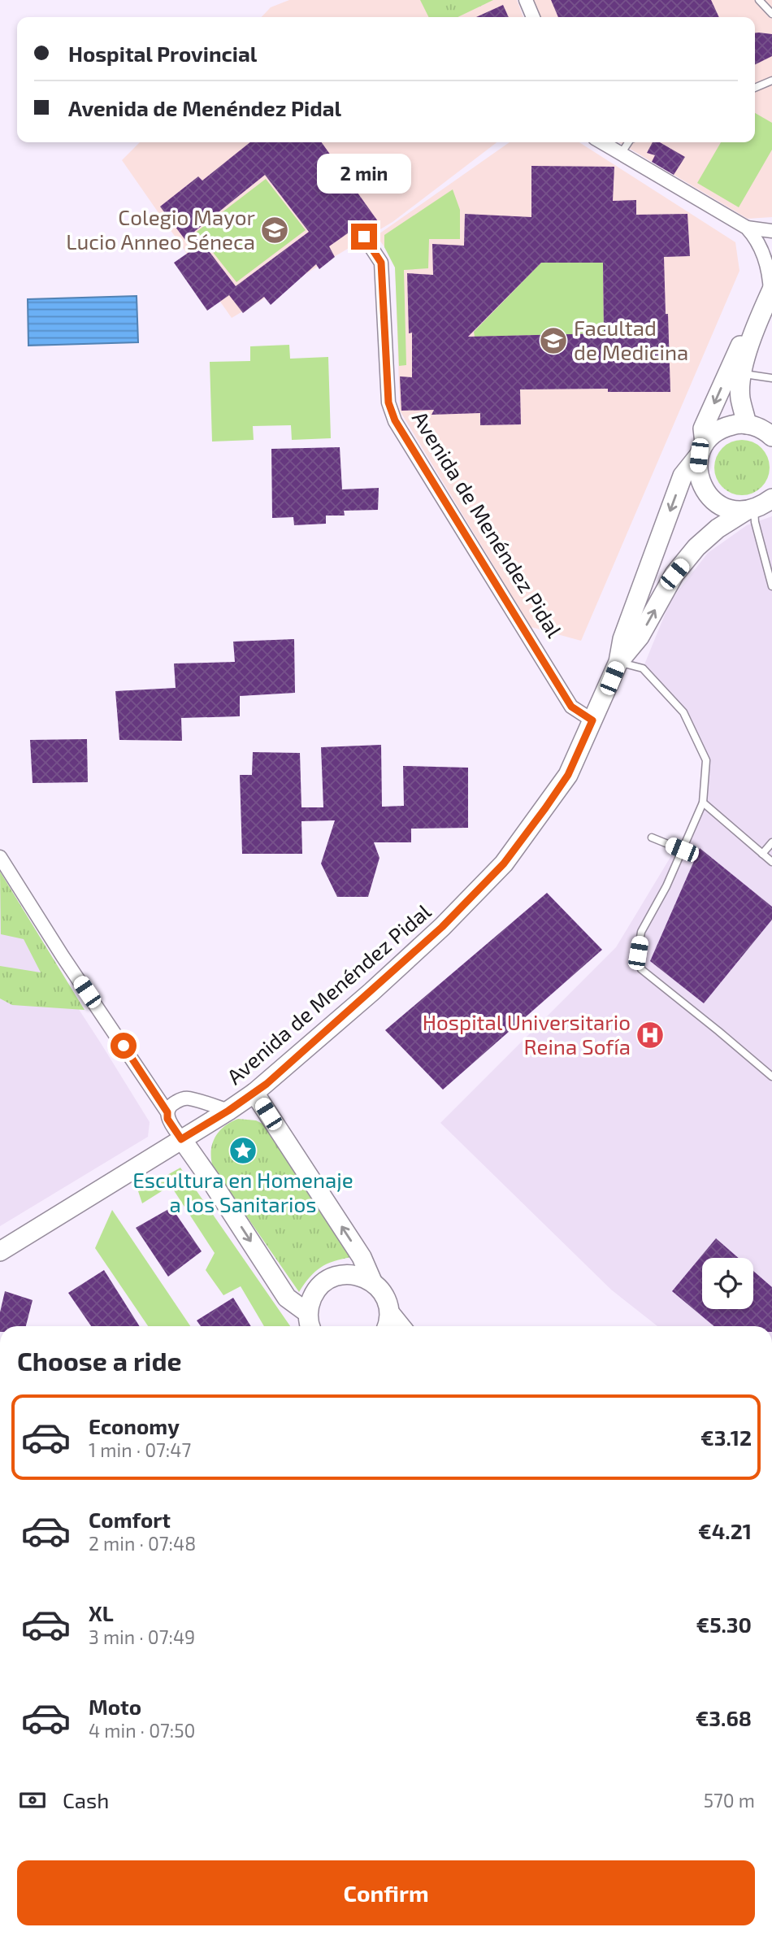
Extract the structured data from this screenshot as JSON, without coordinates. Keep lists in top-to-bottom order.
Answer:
{
  "streets": {
    "main road": ["Avenida de Menéndez Pidal"]
  },
  "places": {
    "school or university": ["Colegio Mayor Lucio Anneo Séneca", "Facultad de Medicina"],
    "hospital": ["Hospital Universitario Reina Sofía"],
    "place": ["Escultura en Homenaje a los Sanitarios"]
  },
  "page": {
    "banner": ["Hospital Provincial", "Avenida de Menéndez Pidal"],
    "bubble": "2 min",
    "heading": "Choose a ride",
    "list": [
      {
        "name": "Economy",
        "note": "1 min · 07:47",
        "value": "€3.12"
      },
      {
        "name": "Comfort",
        "note": "2 min · 07:48",
        "value": "€4.21"
      },
      {
        "name": "XL",
        "note": "3 min · 07:49",
        "value": "€5.30"
      },
      {
        "name": "Moto",
        "note": "4 min · 07:50",
        "value": "€3.68"
      }
    ],
    "pay": ["Cash", "570 m"],
    "buttons": "Confirm"
  }
}
